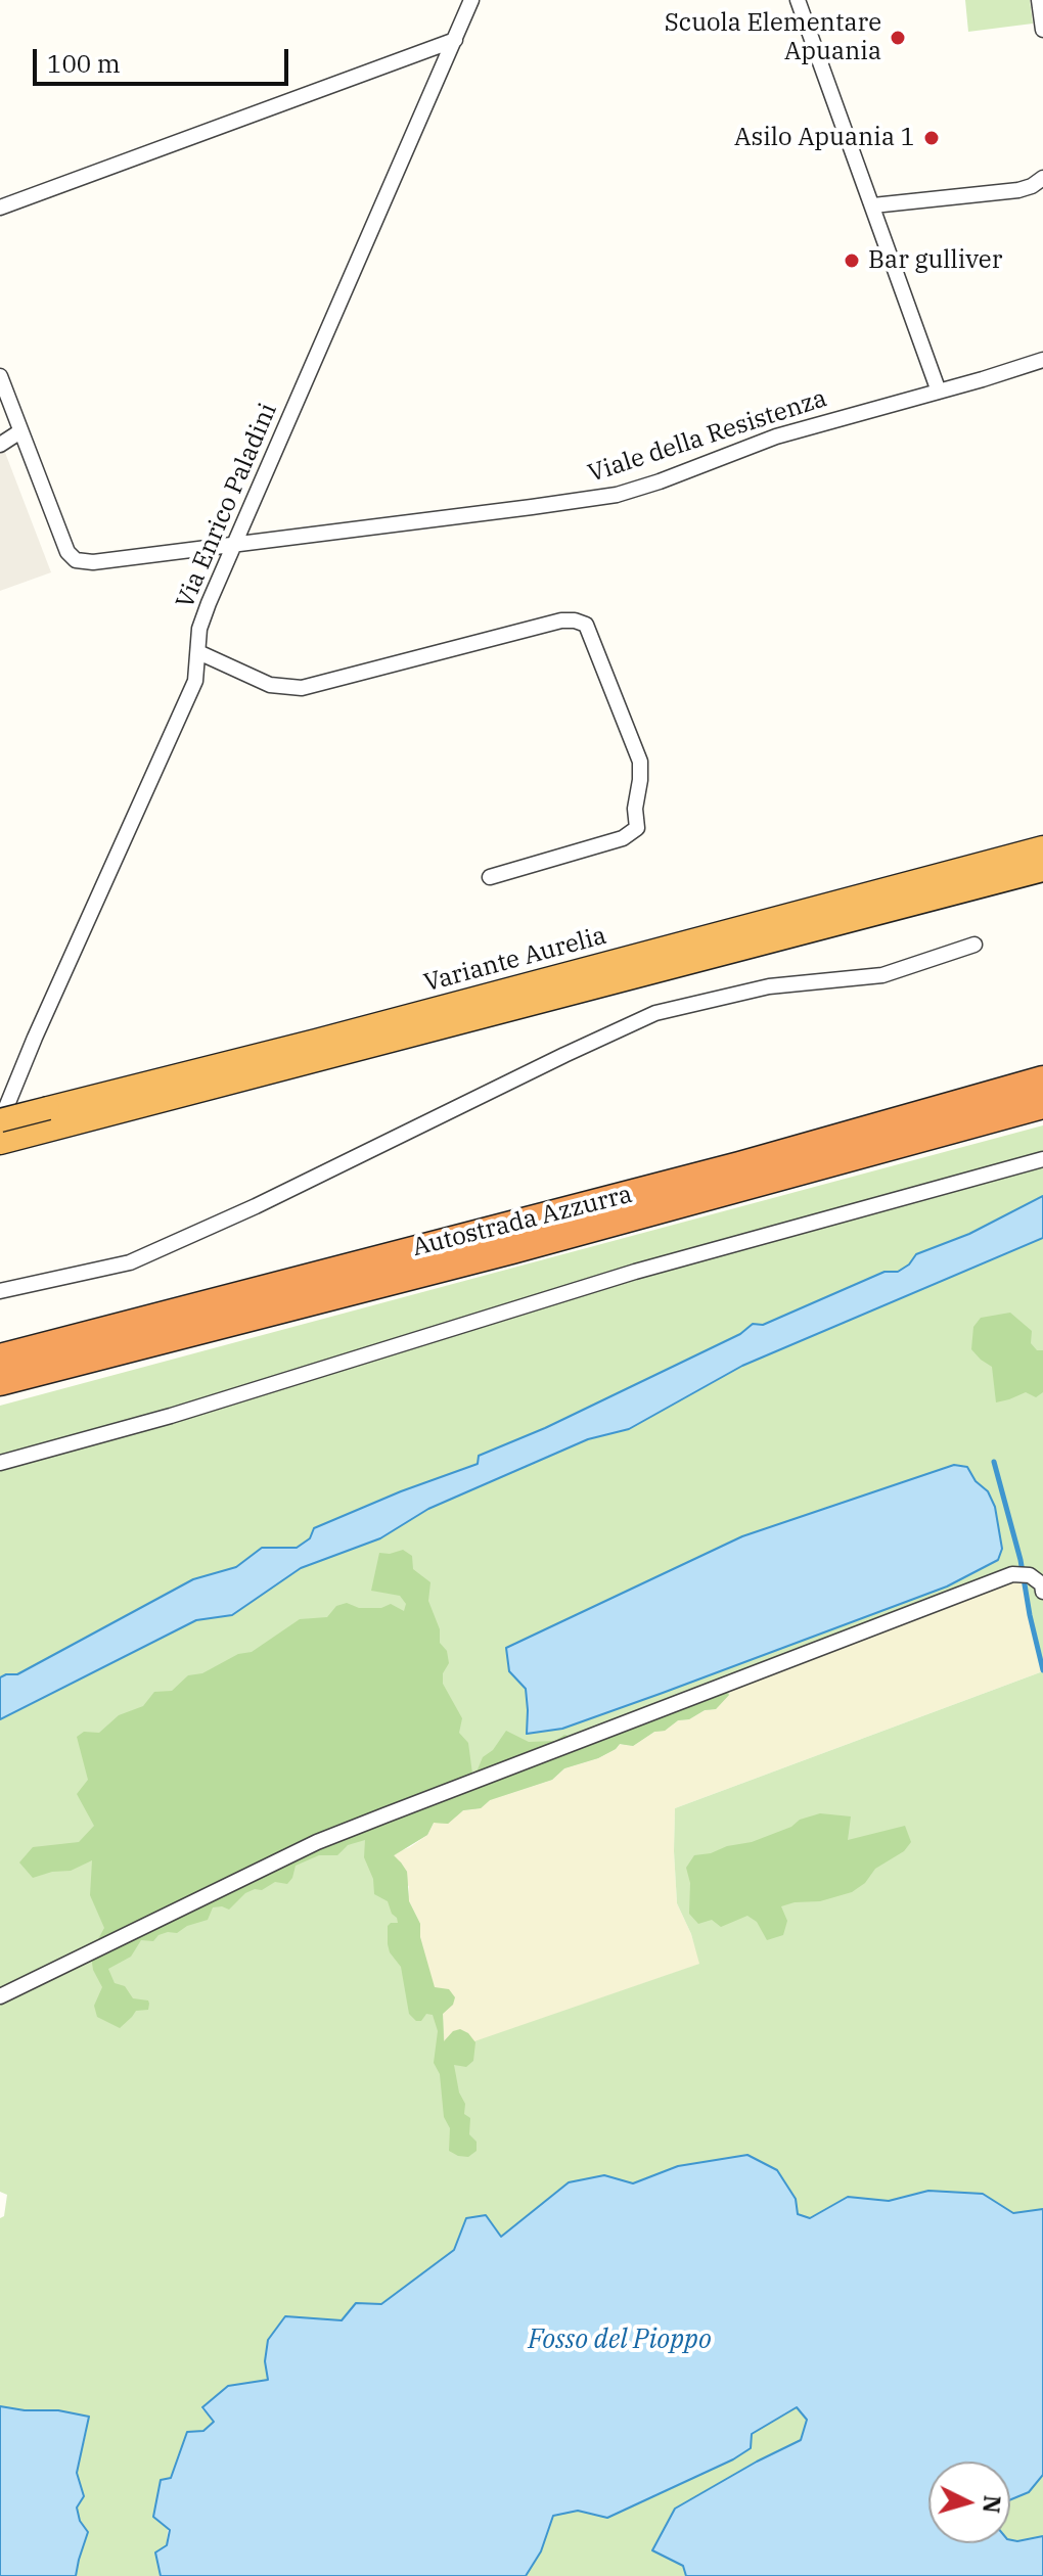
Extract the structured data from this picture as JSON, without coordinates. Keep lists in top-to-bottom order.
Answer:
{
  "streets": {
    "highway": ["Variante Aurelia", "Autostrada Azzurra"],
    "street": ["Viale della Resistenza", "Via Enrico Paladini"]
  },
  "crossings": [
    ["Viale della Resistenza", "Via Enrico Paladini"],
    ["Via Enrico Paladini", "Variante Aurelia"]
  ],
  "water": ["Fosso del Pioppo"],
  "places": ["Scuola Elementare Apuania", "Asilo Apuania 1", "Bar gulliver"],
  "scale_bar": "100 m",
  "north": "right"
}
